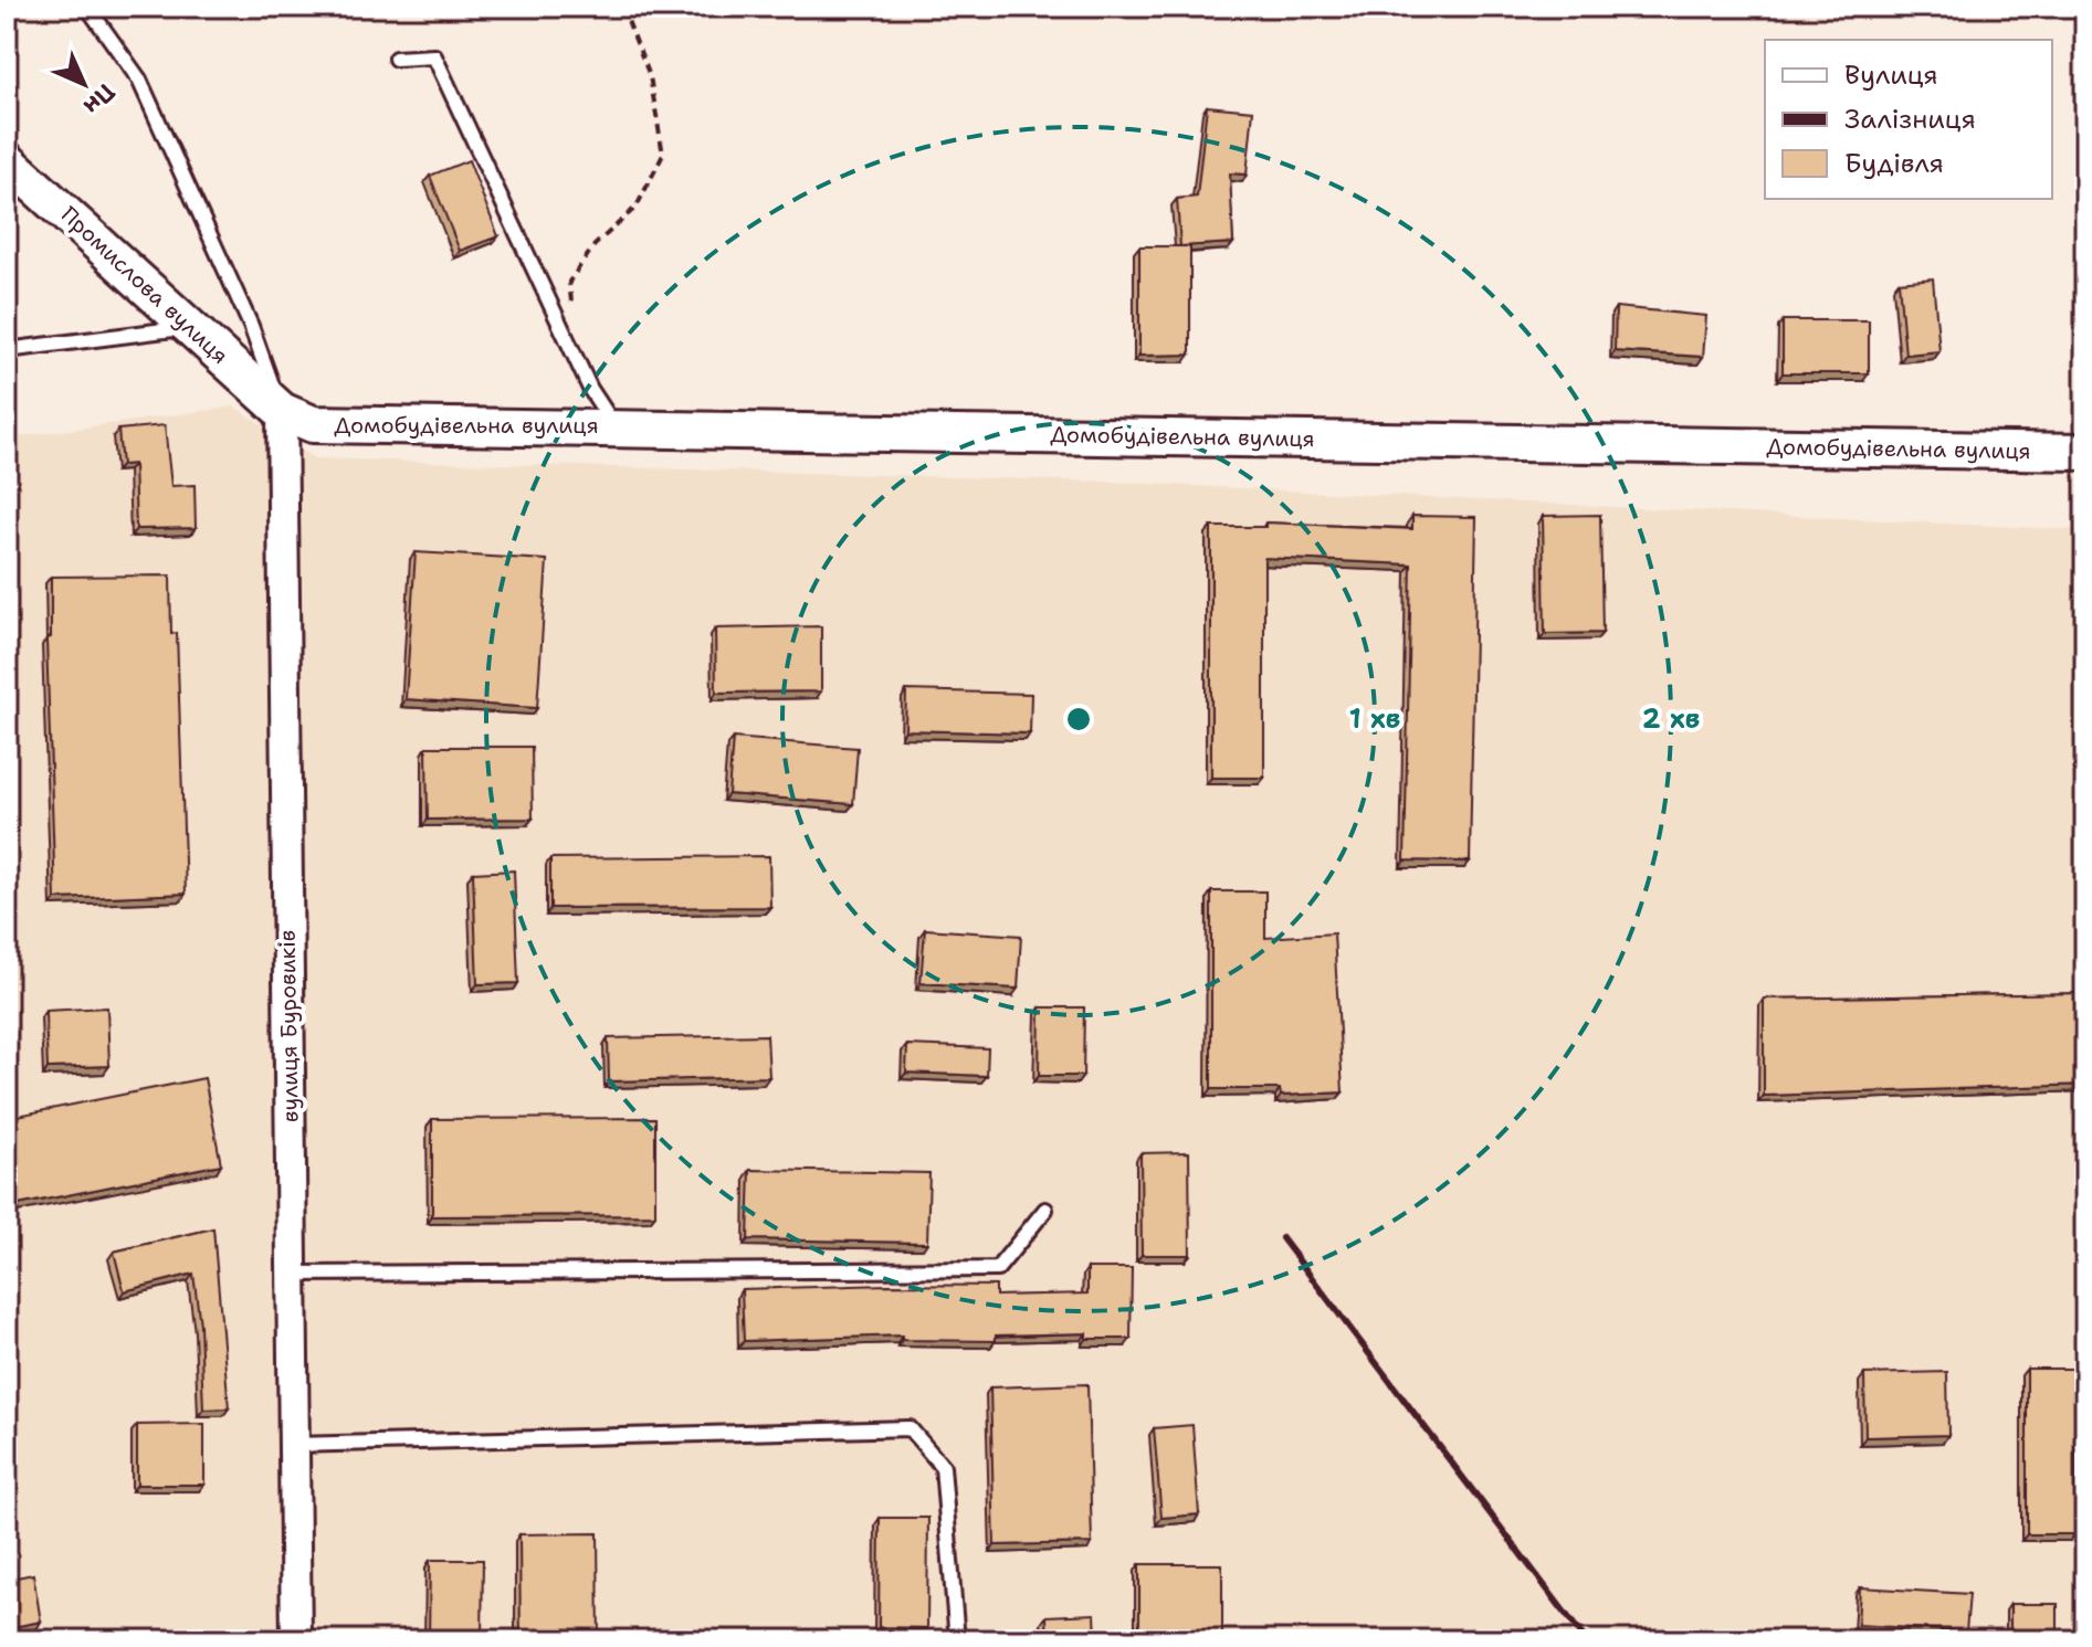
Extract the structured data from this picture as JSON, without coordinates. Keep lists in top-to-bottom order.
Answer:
{
  "streets": {
    "street": ["Промислова вулиця", "Домобудівельна вулиця", "вулиця Буровиків"]
  },
  "crossings": [
    ["Промислова вулиця", "Домобудівельна вулиця"],
    ["Промислова вулиця", "вулиця Буровиків"],
    ["Домобудівельна вулиця", "вулиця Буровиків"]
  ],
  "legend": ["Вулиця", "Залізниця", "Будівля"],
  "north": "bottom right",
  "rings": ["1 хв", "2 хв"]
}
